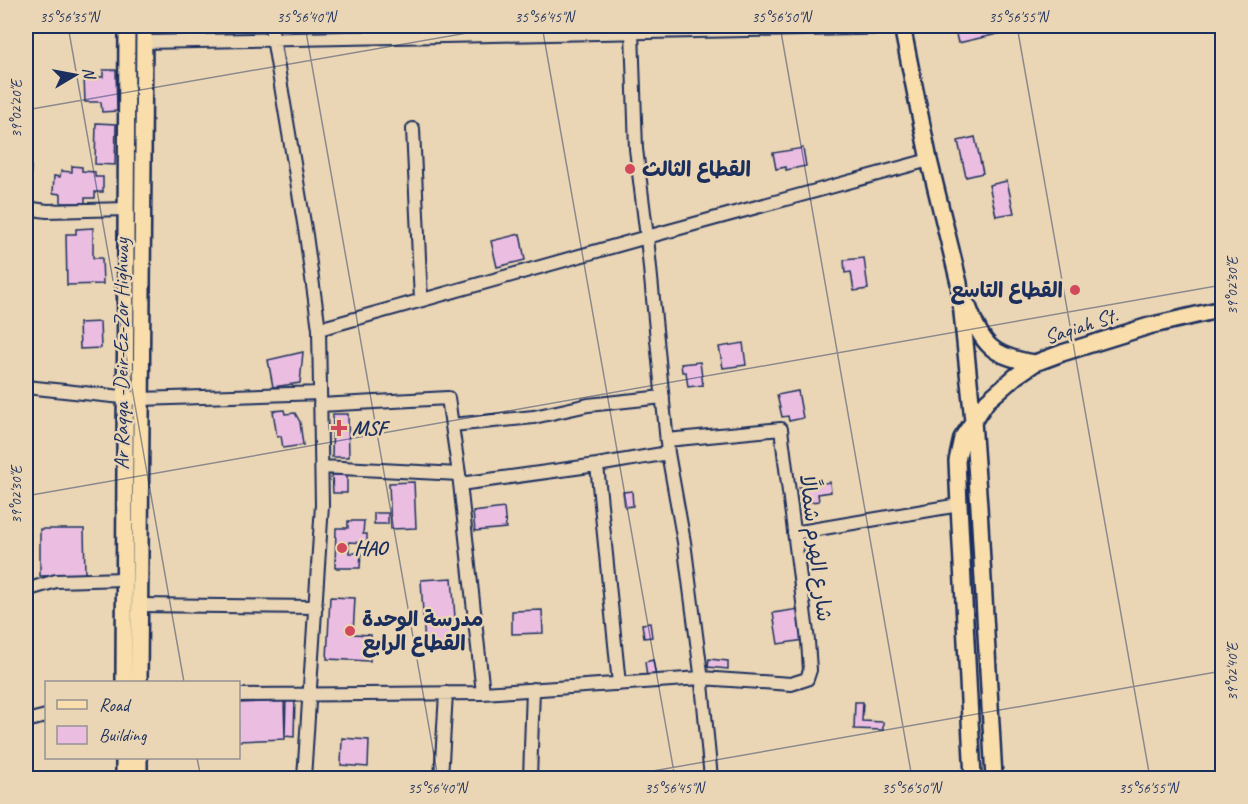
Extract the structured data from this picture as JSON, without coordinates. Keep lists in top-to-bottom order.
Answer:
{
  "streets": {
    "main road": ["Saqiah St.", "Ar Raqqa -Deir-Ez-Zor Highway"],
    "street": ["شارع الهرم شمالًا"]
  },
  "places": {
    "other": [
      "القطاع الثالث",
      "القطاع التاسع",
      "HAO",
      "مدرسة الوحدة القطاع الرابع"
    ],
    "health": ["MSF"]
  },
  "legend": ["Road", "Building"],
  "north": "right",
  "coordinates": [
    "35°56'35\"N",
    "35°56'40\"N",
    "35°56'45\"N",
    "35°56'50\"N",
    "35°56'55\"N",
    "39°02'20\"E",
    "39°02'30\"E",
    "39°02'40\"E"
  ]
}
